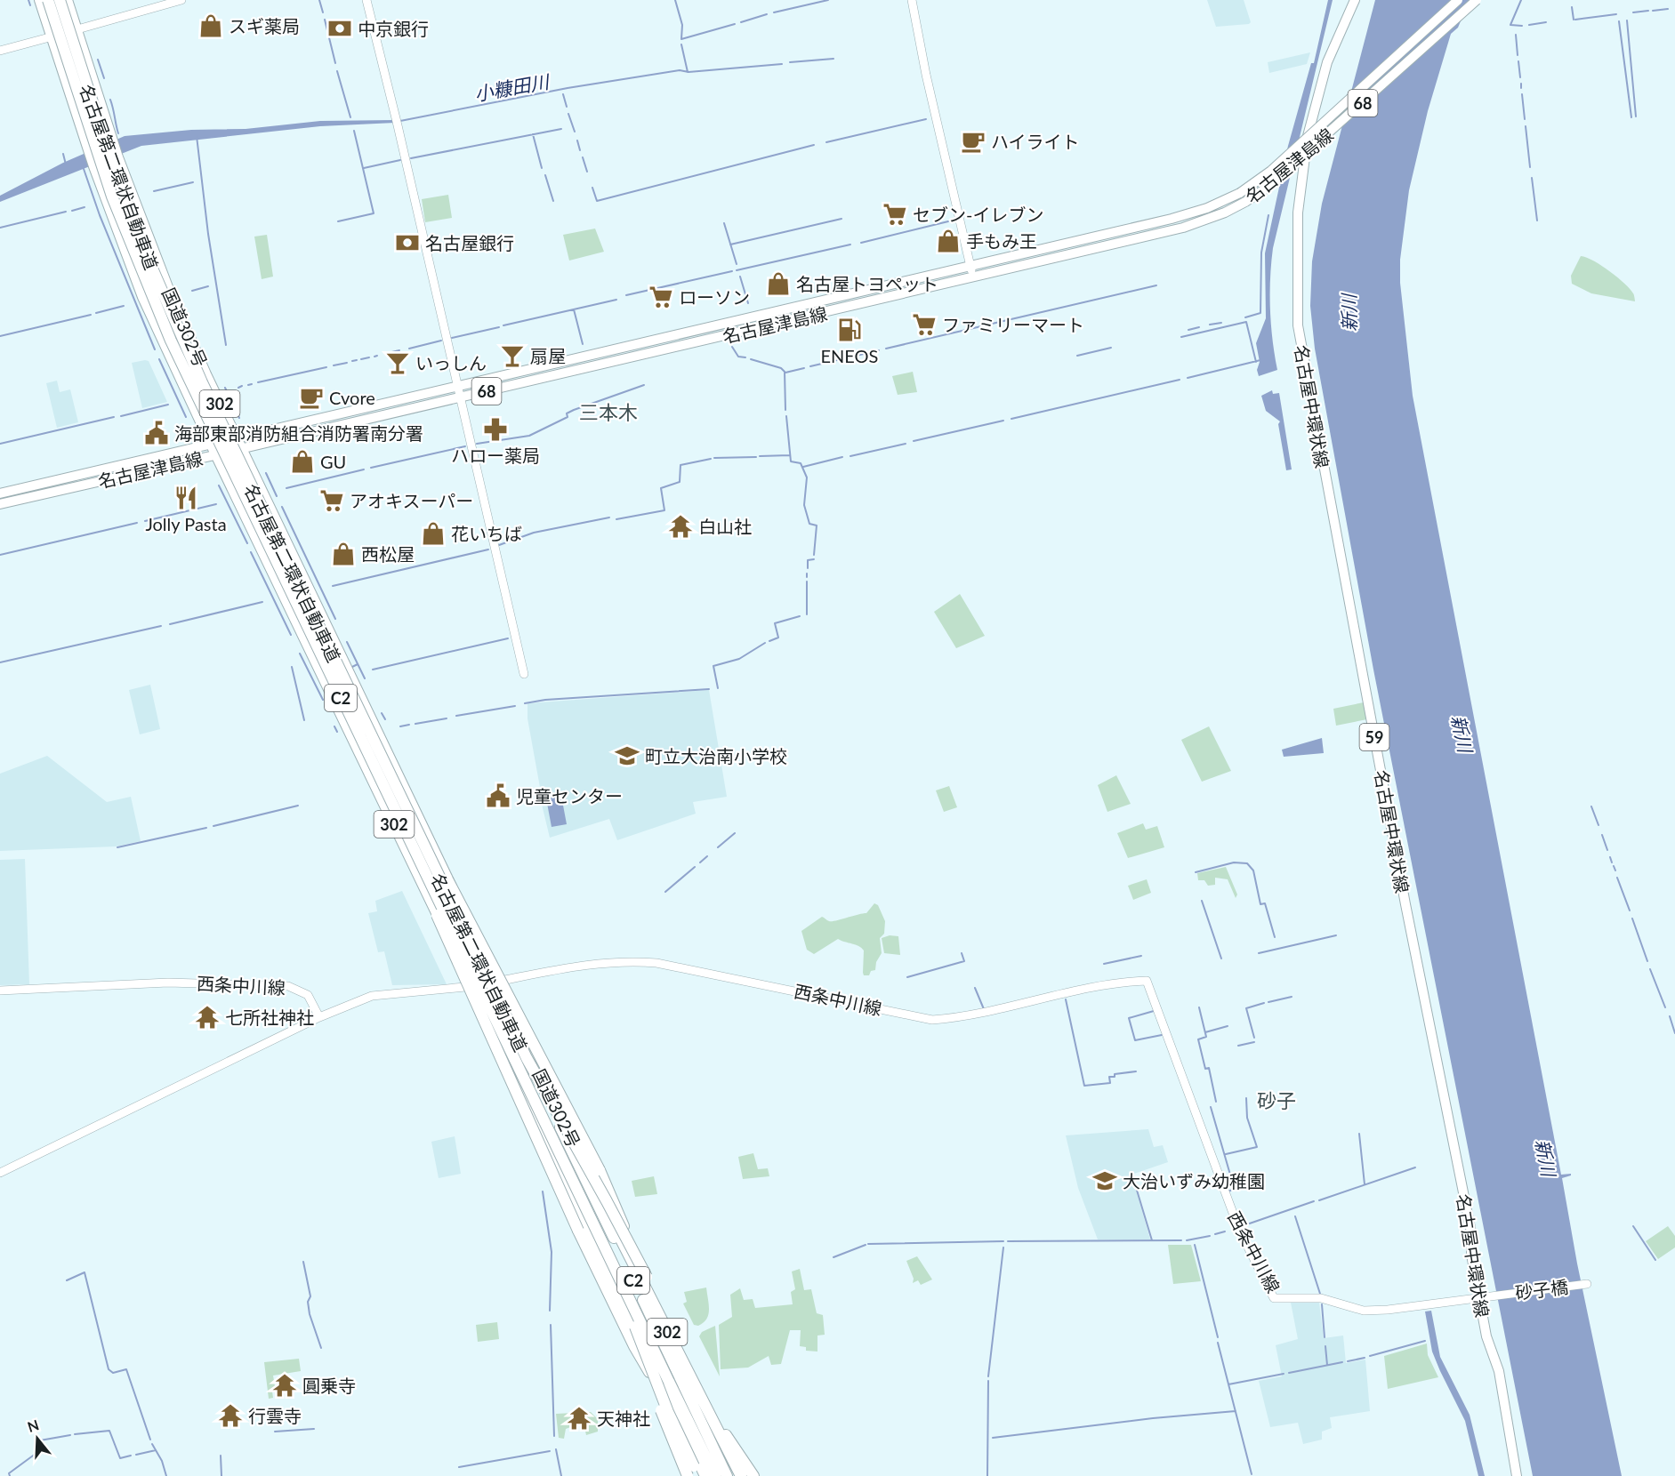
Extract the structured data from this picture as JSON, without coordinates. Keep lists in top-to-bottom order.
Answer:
{
  "streets": {
    "highway": [
      "名古屋第二環状自動車道",
      "国道302号",
      "302",
      "C2"
    ],
    "main road": [
      "68",
      "名古屋津島線",
      "名古屋中環状線",
      "59",
      "西条中川線",
      "砂子橋"
    ]
  },
  "crossings": [
    ["名古屋津島線", "国道302号"],
    ["名古屋第二環状自動車道", "C2"],
    ["国道302号", "西条中川線"],
    ["名古屋中環状線", "西条中川線"],
    ["名古屋中環状線", "砂子橋"],
    ["西条中川線", "砂子橋"]
  ],
  "districts": ["三本木", "砂子"],
  "water": ["小糠田川", "新川"],
  "places": {
    "shop": [
      "スギ薬局",
      "手もみ王",
      "名古屋トヨペット",
      "GU",
      "花いちば",
      "西松屋"
    ],
    "bank": ["中京銀行", "名古屋銀行"],
    "cafe": ["ハイライト", "Cvore"],
    "supermarket": [
      "セブン-イレブン",
      "ローソン",
      "ファミリーマート",
      "アオキスーパー"
    ],
    "fuel station": ["ENEOS"],
    "bar": ["扇屋", "いっしん"],
    "pharmacy": ["ハロー薬局"],
    "public building": ["海部東部消防組合消防署南分署", "児童センター"],
    "restaurant": ["Jolly Pasta"],
    "temple": [
      "白山社",
      "七所社神社",
      "圓乗寺",
      "行雲寺",
      "天神社"
    ],
    "school or university": ["町立大治南小学校", "大治いずみ幼稚園"]
  },
  "north": "top"
}
